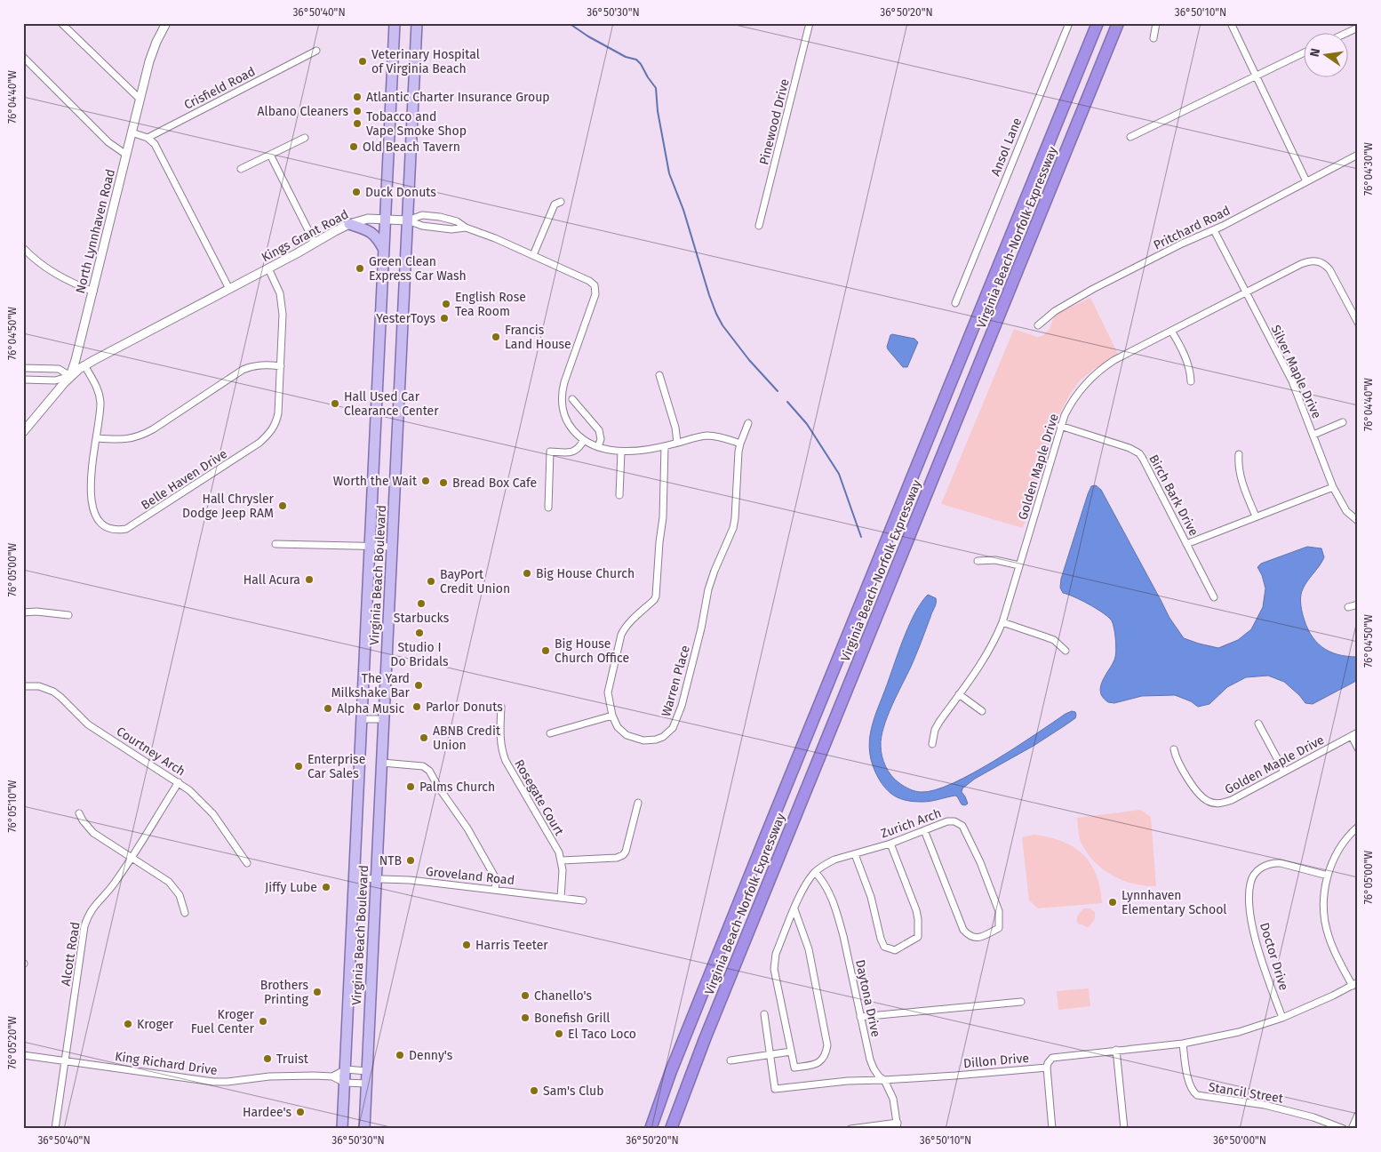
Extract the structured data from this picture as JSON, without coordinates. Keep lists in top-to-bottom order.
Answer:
{
  "streets": {
    "highway": ["Virginia Beach-Norfolk Expressway"],
    "main road": ["Virginia Beach Boulevard"],
    "street": [
      "Crisfield Road",
      "Pinewood Drive",
      "Ansol Lane",
      "Pritchard Road",
      "North Lynnhaven Road",
      "Kings Grant Road",
      "Silver Maple Drive",
      "Golden Maple Drive",
      "Belle Haven Drive",
      "Birch Bark Drive",
      "Warren Place",
      "Courtney Arch",
      "Rosegate Court",
      "Zurich Arch",
      "Groveland Road",
      "Alcott Road",
      "Doctor Drive",
      "Daytona Drive",
      "Dillon Drive",
      "King Richard Drive",
      "Stancil Street"
    ]
  },
  "crossings": [
    ["Pritchard Road", "Silver Maple Drive"],
    ["North Lynnhaven Road", "Kings Grant Road"],
    ["Kings Grant Road", "Belle Haven Drive"],
    ["Kings Grant Road", "Virginia Beach Boulevard"],
    ["Silver Maple Drive", "Golden Maple Drive"],
    ["Golden Maple Drive", "Birch Bark Drive"],
    ["Virginia Beach Boulevard", "Groveland Road"],
    ["Virginia Beach Boulevard", "King Richard Drive"],
    ["Courtney Arch", "Alcott Road"],
    ["Rosegate Court", "Groveland Road"],
    ["Zurich Arch", "Daytona Drive"],
    ["Alcott Road", "King Richard Drive"],
    ["Doctor Drive", "Dillon Drive"],
    ["Daytona Drive", "Dillon Drive"],
    ["Dillon Drive", "Stancil Street"]
  ],
  "places": [
    "Veterinary Hospital of Virginia Beach",
    "Atlantic Charter Insurance Group",
    "Albano Cleaners",
    "Tobacco and Vape Smoke Shop",
    "Old Beach Tavern",
    "Duck Donuts",
    "Green Clean Express Car Wash",
    "English Rose Tea Room",
    "YesterToys",
    "Francis Land House",
    "Hall Used Car Clearance Center",
    "Worth the Wait",
    "Bread Box Cafe",
    "Hall Chrysler Dodge Jeep RAM",
    "Big House Church",
    "Hall Acura",
    "BayPort Credit Union",
    "Starbucks",
    "Studio I Do Bridals",
    "Big House Church Office",
    "The Yard Milkshake Bar",
    "Parlor Donuts",
    "Alpha Music",
    "ABNB Credit Union",
    "Enterprise Car Sales",
    "Palms Church",
    "NTB",
    "Jiffy Lube",
    "Lynnhaven Elementary School",
    "Harris Teeter",
    "Brothers Printing",
    "Chanello's",
    "Bonefish Grill",
    "Kroger Fuel Center",
    "Kroger",
    "El Taco Loco",
    "Denny's",
    "Truist",
    "Sam's Club",
    "Hardee's"
  ],
  "north": "left",
  "coordinates": [
    "36°50'40\"N",
    "36°50'30\"N",
    "36°50'20\"N",
    "36°50'10\"N",
    "76°04'40\"W",
    "76°04'30\"W",
    "76°04'50\"W",
    "76°05'00\"W",
    "76°05'10\"W",
    "76°05'20\"W",
    "36°50'00\"N"
  ]
}
